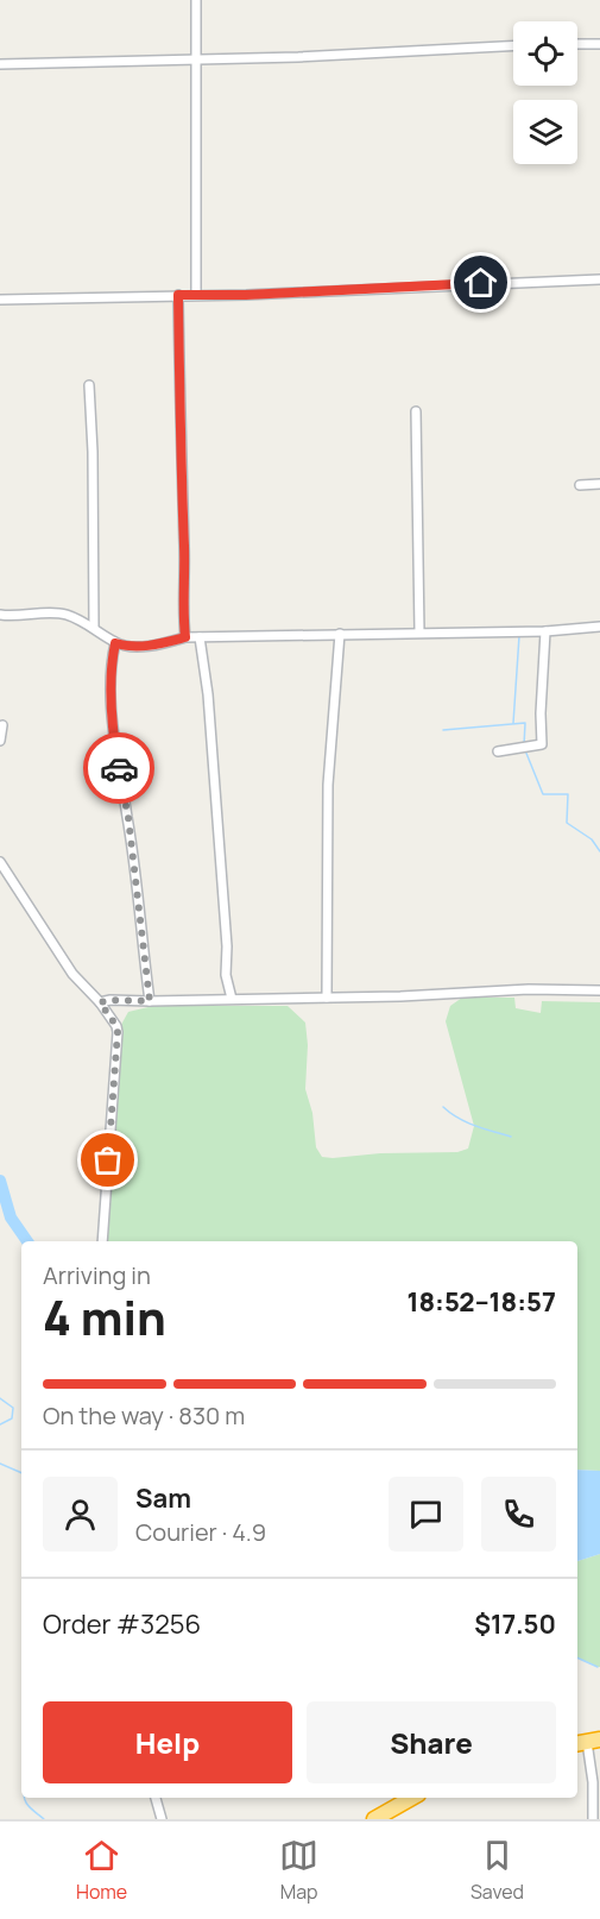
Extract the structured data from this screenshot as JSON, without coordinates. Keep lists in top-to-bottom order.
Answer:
{
  "page": {
    "heading": ["4 min", "Arriving in", "18:52–18:57"],
    "panel": [
      "Sam",
      "Courier · 4.9",
      "Order #3256",
      "$17.50"
    ],
    "bar": "On the way · 830 m",
    "buttons": ["Help", "Share"],
    "tabs": ["Home", "Map", "Saved"]
  }
}
